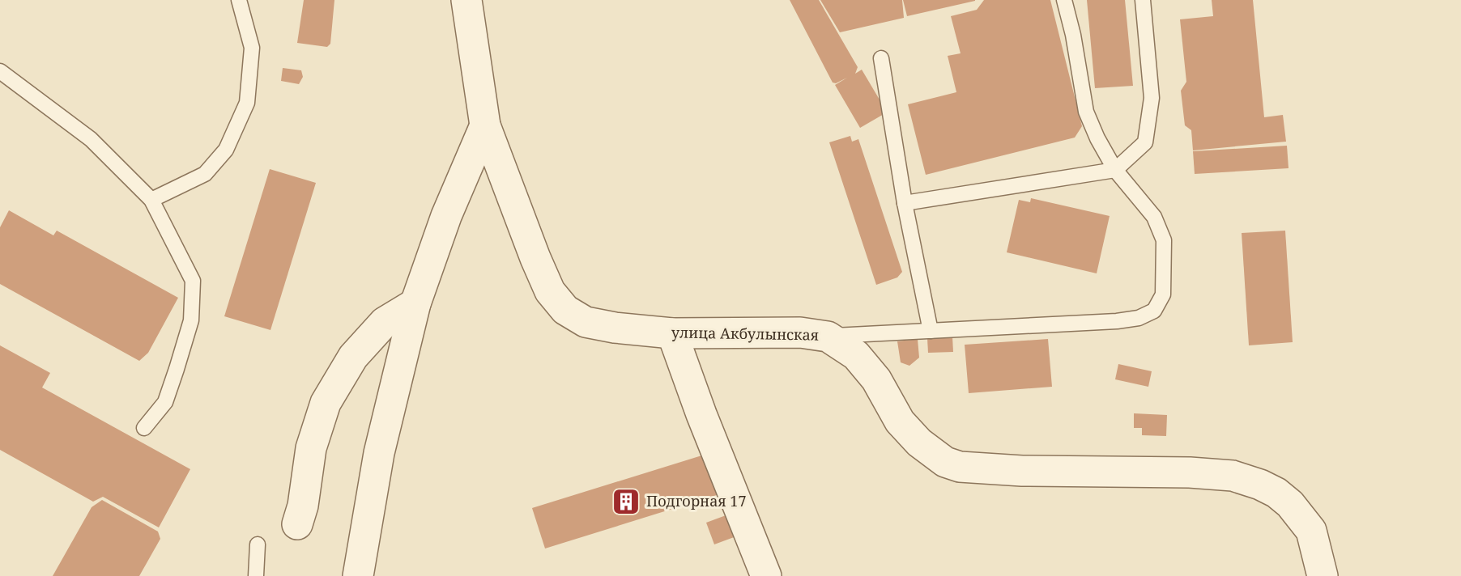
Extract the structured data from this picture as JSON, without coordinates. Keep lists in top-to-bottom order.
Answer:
{
  "streets": {
    "street": ["улица Акбулынская"]
  },
  "places": {
    "building": ["Подгорная 17"]
  }
}
